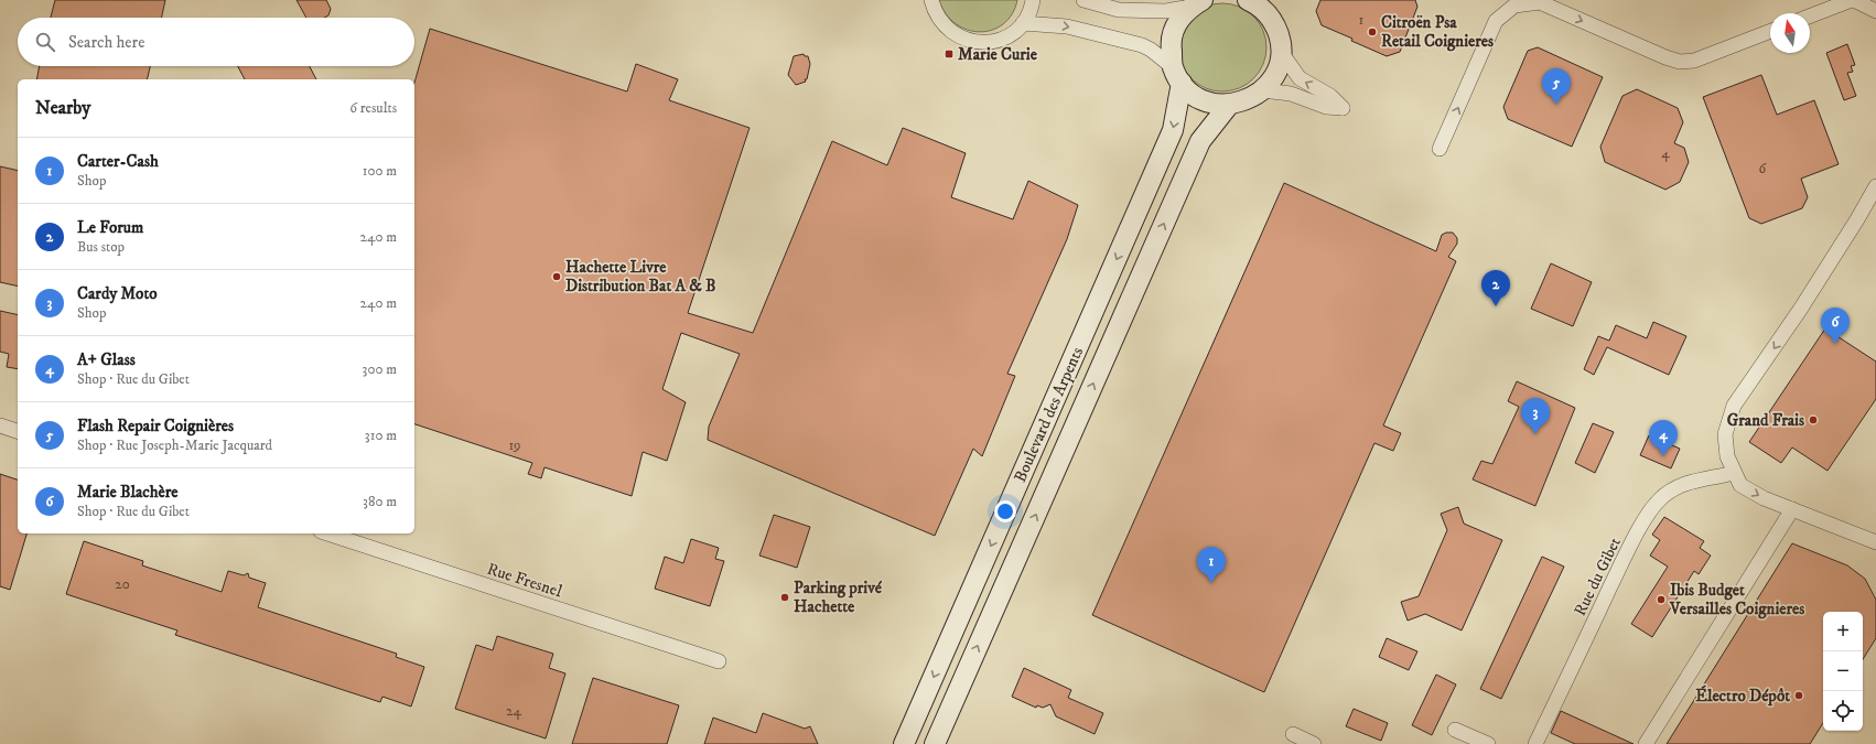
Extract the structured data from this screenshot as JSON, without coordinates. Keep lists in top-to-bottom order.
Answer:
{
  "streets": {
    "street": ["Boulevard des Arpents", "Rue du Gibet", "Rue Fresnel"]
  },
  "places": {
    "other": [
      "Citroën Psa Retail Coignieres",
      "Hachette Livre Distribution Bat A & B",
      "Grand Frais",
      "Parking privé Hachette",
      "Ibis Budget Versailles Coignieres",
      "Électro Dépôt"
    ],
    "transit": ["Marie Curie"]
  },
  "house_numbers": [
    "1",
    "4",
    "6",
    "19",
    "20",
    "24"
  ],
  "north": "top",
  "page": {
    "search": "Search here",
    "pins": [
      "5",
      "2",
      "6",
      "3",
      "4",
      "1"
    ],
    "heading": ["Nearby", "6 results"],
    "list": [
      {
        "mark": "1",
        "name": "Carter-Cash",
        "note": "Shop",
        "value": "100 m"
      },
      {
        "mark": "2",
        "name": "Le Forum",
        "note": "Bus stop",
        "value": "240 m"
      },
      {
        "mark": "3",
        "name": "Cardy Moto",
        "note": "Shop",
        "value": "240 m"
      },
      {
        "mark": "4",
        "name": "A+ Glass",
        "note": "Shop · Rue du Gibet",
        "value": "300 m"
      },
      {
        "mark": "5",
        "name": "Flash Repair Coignières",
        "note": "Shop · Rue Joseph-Marie Jacquard",
        "value": "310 m"
      },
      {
        "mark": "6",
        "name": "Marie Blachère",
        "note": "Shop · Rue du Gibet",
        "value": "380 m"
      }
    ],
    "map_buttons": ["+", "−"]
  }
}
